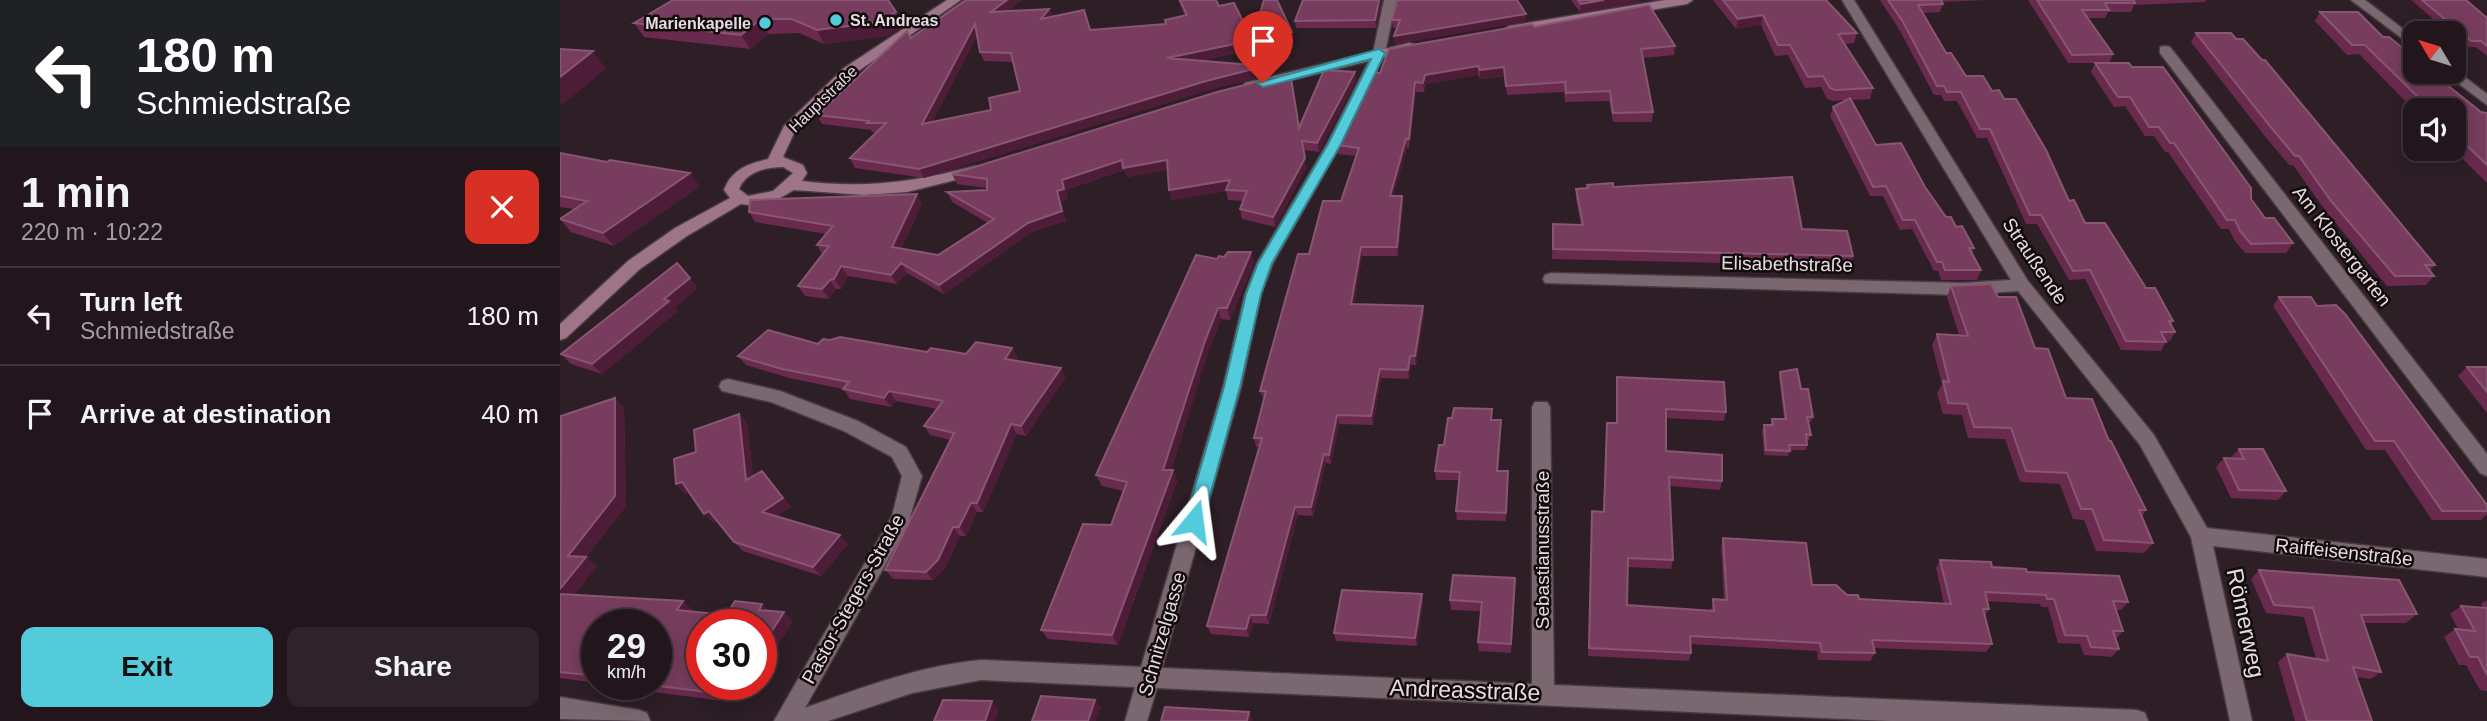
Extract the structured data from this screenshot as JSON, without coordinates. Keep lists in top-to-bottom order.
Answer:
{
  "streets": {
    "main road": ["Hauptstraße"],
    "street": [
      "Am Klostergarten",
      "Straußende",
      "Elisabethstraße",
      "Sebastianusstraße",
      "Raiffeisenstraße",
      "Pastor-Stegers-Straße",
      "Römerweg",
      "Schnitzelgasse",
      "Andreasstraße"
    ]
  },
  "crossings": [
    ["Straußende", "Elisabethstraße"],
    ["Straußende", "Raiffeisenstraße"],
    ["Straußende", "Römerweg"],
    ["Sebastianusstraße", "Andreasstraße"],
    ["Raiffeisenstraße", "Römerweg"],
    ["Schnitzelgasse", "Andreasstraße"]
  ],
  "places": ["St. Andreas", "Marienkapelle"],
  "north": "top left",
  "page": {
    "turn": ["180 m", "Schmiedstraße"],
    "heading": ["1 min", "220 m · 10:22"],
    "list": [
      {
        "name": "Turn left",
        "note": "Schmiedstraße",
        "value": "180 m"
      },
      {
        "name": "Arrive at destination",
        "value": "40 m"
      }
    ],
    "speed": "29 km/h",
    "limit": "30",
    "buttons": ["Exit", "Share"]
  }
}
